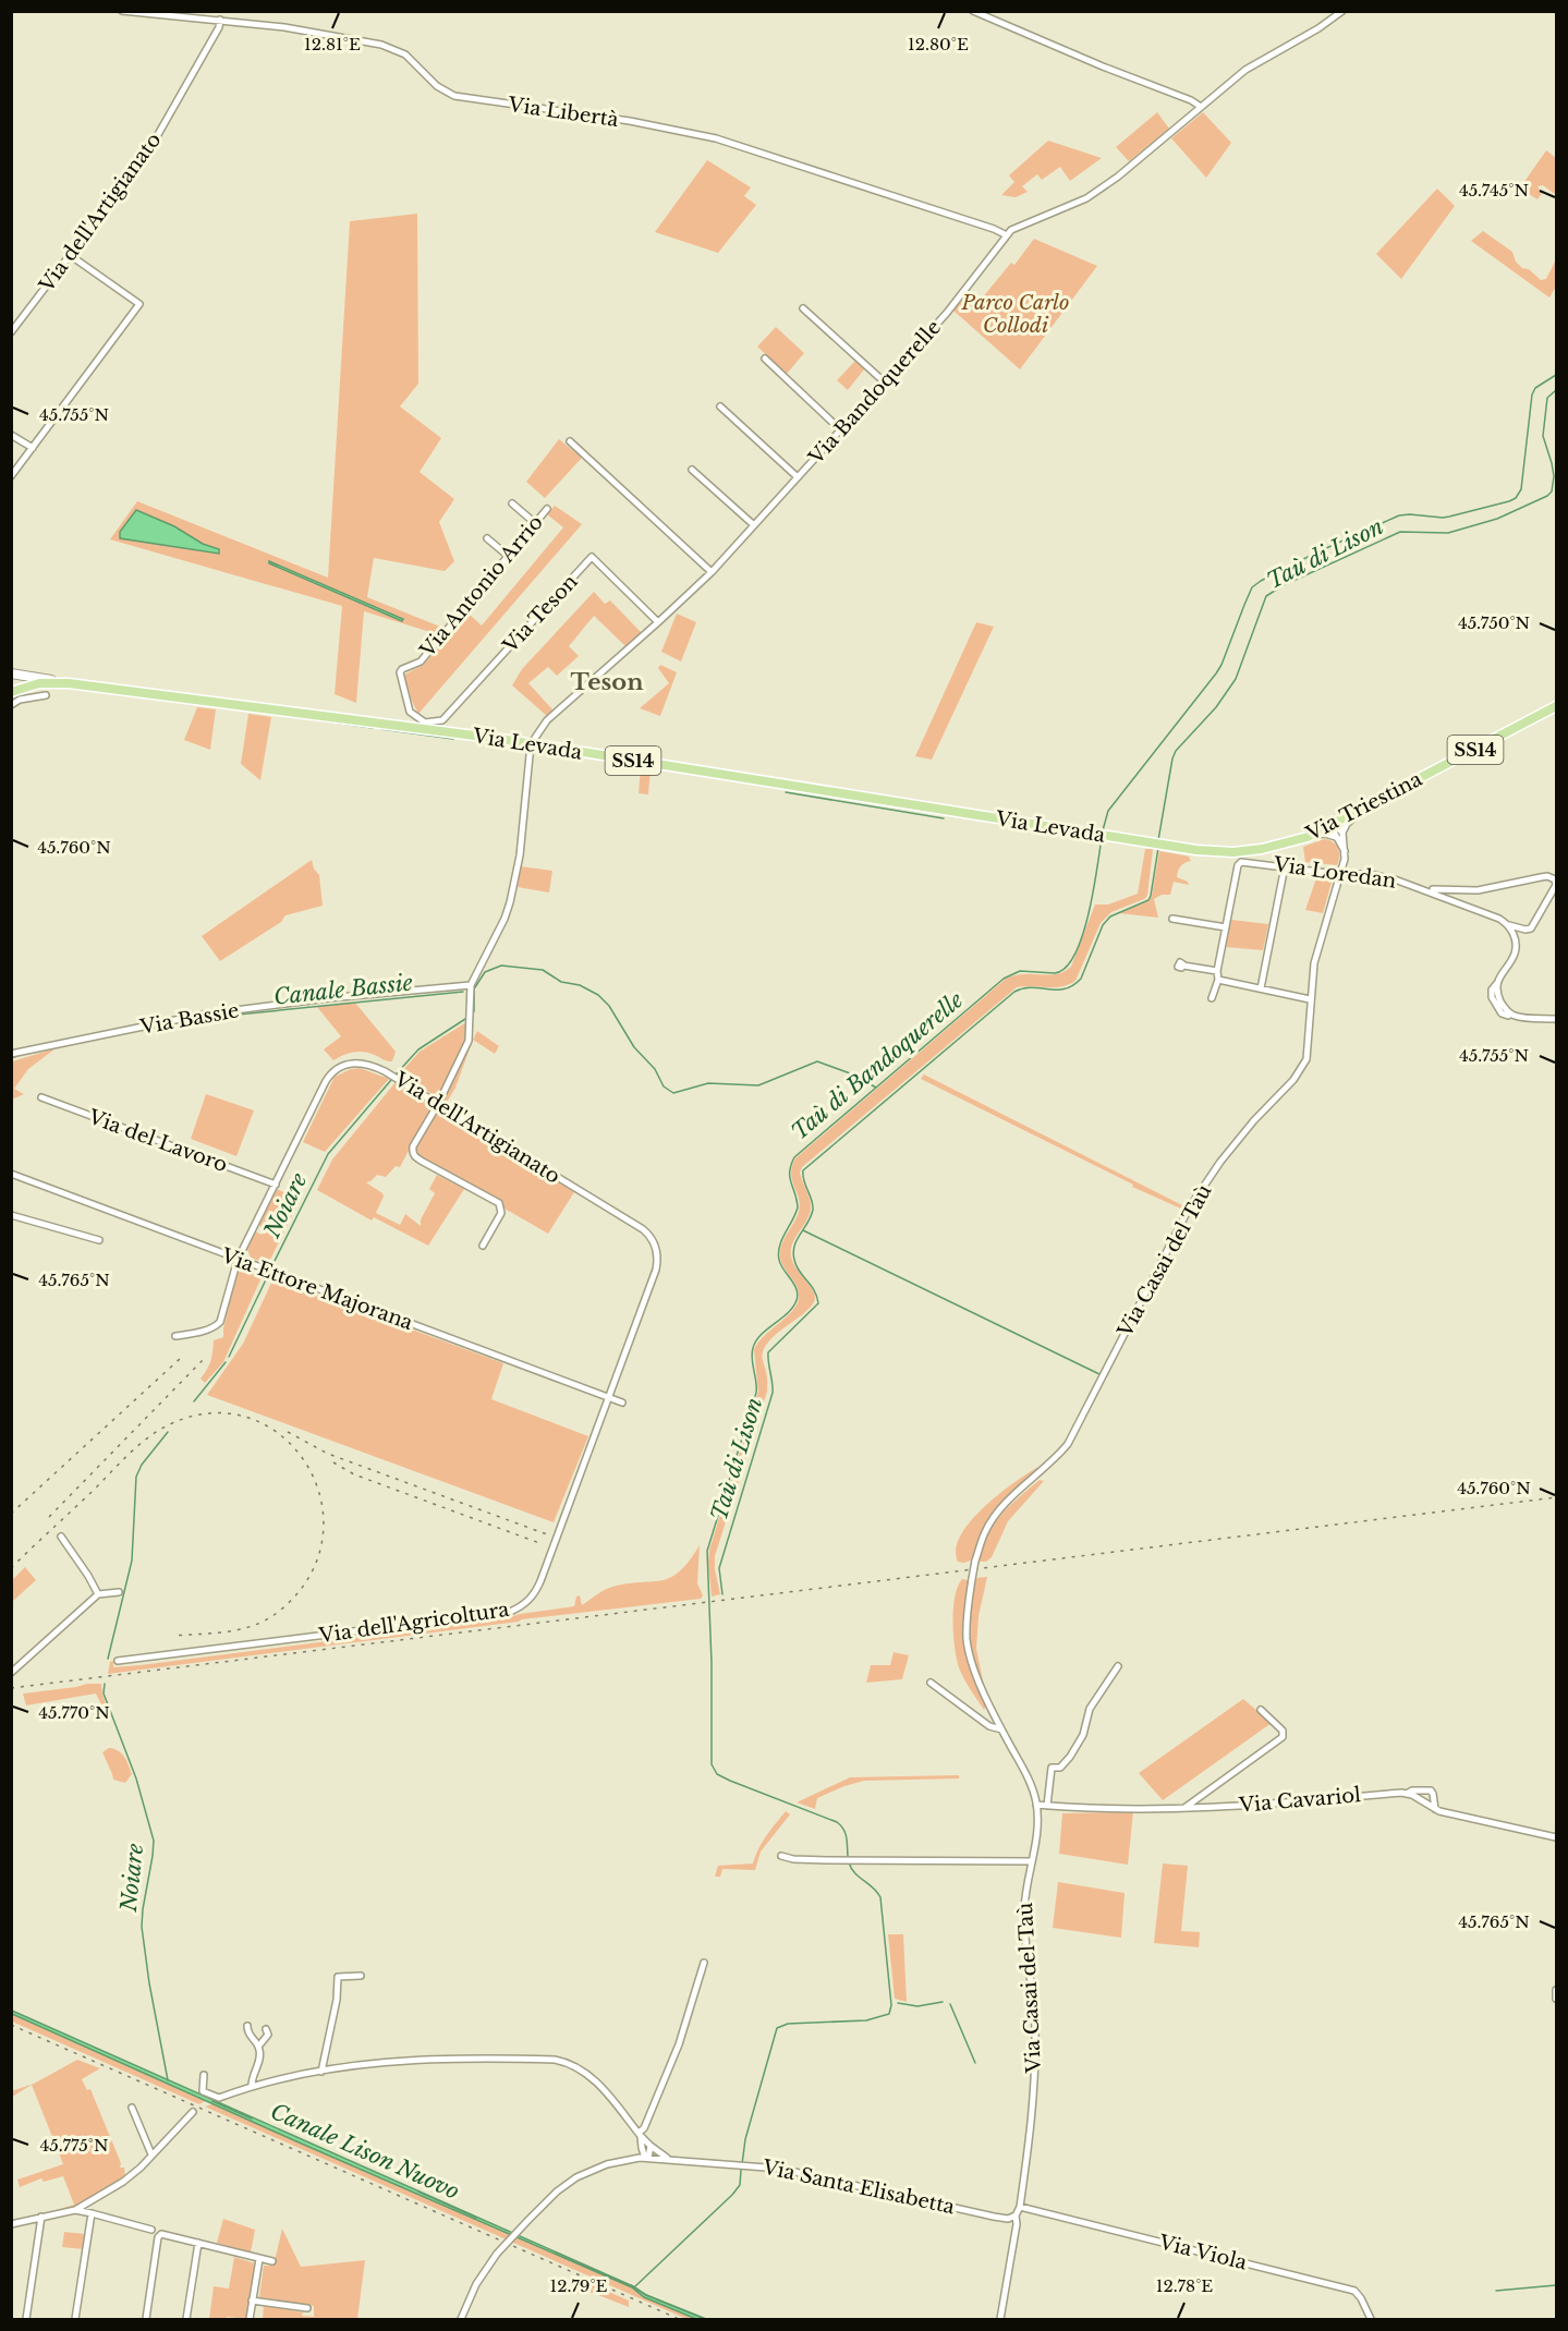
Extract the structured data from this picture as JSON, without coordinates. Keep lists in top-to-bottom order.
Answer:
{
  "streets": {
    "main road": ["Via Levada", "SS14", "Via Triestina"],
    "street": [
      "Via Libertà",
      "Via dell'Artigianato",
      "Via Bandoquerelle",
      "Via Antonio Arrio",
      "Via Teson",
      "Via Loredan",
      "Via Bassie",
      "Via del Lavoro",
      "Via Casai del Taù",
      "Via Ettore Majorana",
      "Via dell'Agricoltura",
      "Via Cavariol",
      "Via Santa Elisabetta",
      "Via Viola"
    ]
  },
  "crossings": [
    ["Via Libertà", "Via dell'Artigianato"],
    ["Via Libertà", "Via Bandoquerelle"],
    ["Via dell'Artigianato", "Via del Lavoro"],
    ["Via dell'Artigianato", "Via Ettore Majorana"],
    ["Via dell'Artigianato", "Via dell'Agricoltura"],
    ["Via Bandoquerelle", "Via Teson"],
    ["Via Bandoquerelle", "Via Levada"],
    ["Via Antonio Arrio", "Via Teson"],
    ["Via Antonio Arrio", "Via Levada"],
    ["Via Teson", "Via Levada"],
    ["Via Levada", "SS14"],
    ["Via Levada", "Via Triestina"],
    ["Via Loredan", "Via Casai del Taù"],
    ["Via Casai del Taù", "Via Cavariol"],
    ["Via Casai del Taù", "Via Santa Elisabetta"],
    ["Via Casai del Taù", "Via Viola"],
    ["Via Ettore Majorana", "Via dell'Agricoltura"]
  ],
  "districts": ["Teson"],
  "water": [
    "Taù di Lison",
    "Canale Bassie",
    "Taù di Bandoquerelle",
    "Noiare",
    "Canale Lison Nuovo"
  ],
  "parks": ["Parco Carlo Collodi"],
  "coordinates": [
    "12.81°E",
    "12.80°E",
    "45.745°N",
    "45.755°N",
    "45.750°N",
    "45.760°N",
    "45.765°N",
    "45.770°N",
    "45.775°N",
    "12.79°E",
    "12.78°E"
  ]
}
